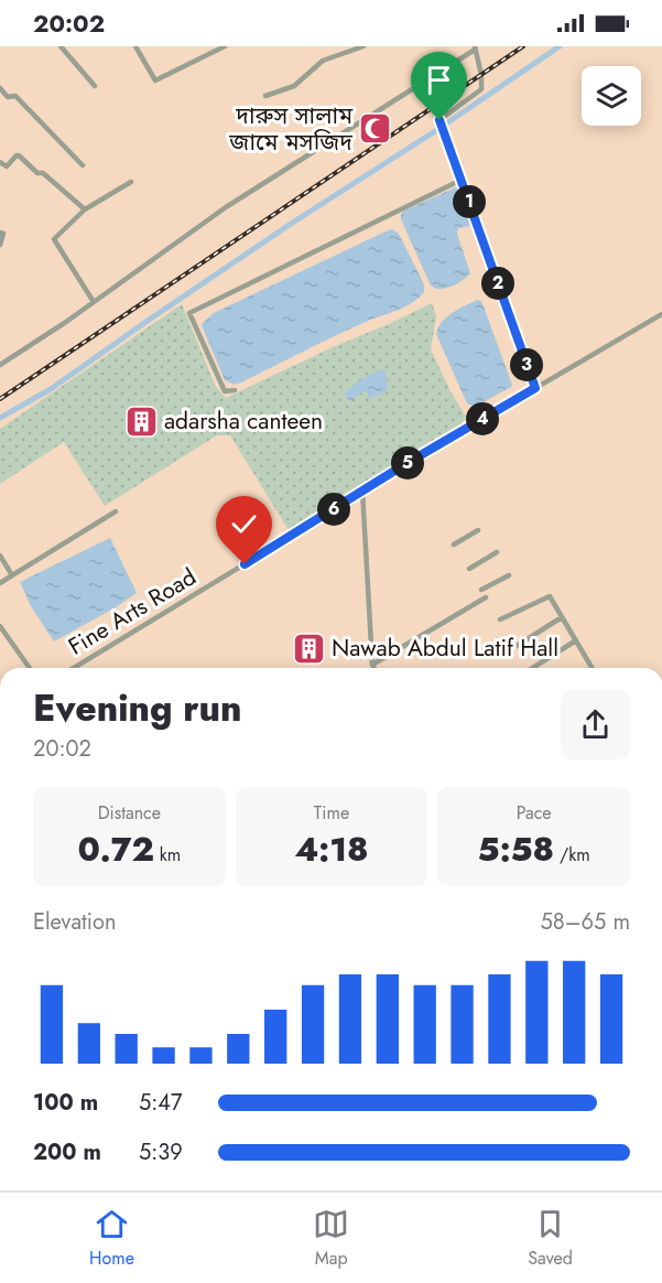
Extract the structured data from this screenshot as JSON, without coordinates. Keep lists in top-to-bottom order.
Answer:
{
  "streets": {
    "street": ["Fine Arts Road"]
  },
  "places": {
    "mosque": ["দারুস সালাম জামে মসজিদ"],
    "building": ["adarsha canteen", "Nawab Abdul Latif Hall"]
  },
  "page": {
    "status": "20:02",
    "pins": [
      "1",
      "2",
      "3",
      "4",
      "5",
      "6"
    ],
    "heading": ["Evening run", "20:02"],
    "stats": [
      ["Distance", "0.72 km"],
      ["Time", "4:18"],
      ["Pace", "5:58 /km"]
    ],
    "chart": ["Elevation", "58–65 m"],
    "list": [
      {
        "name": "100 m",
        "note": "5:47"
      },
      {
        "name": "200 m",
        "note": "5:39"
      }
    ],
    "tabs": ["Home", "Map", "Saved"]
  }
}
